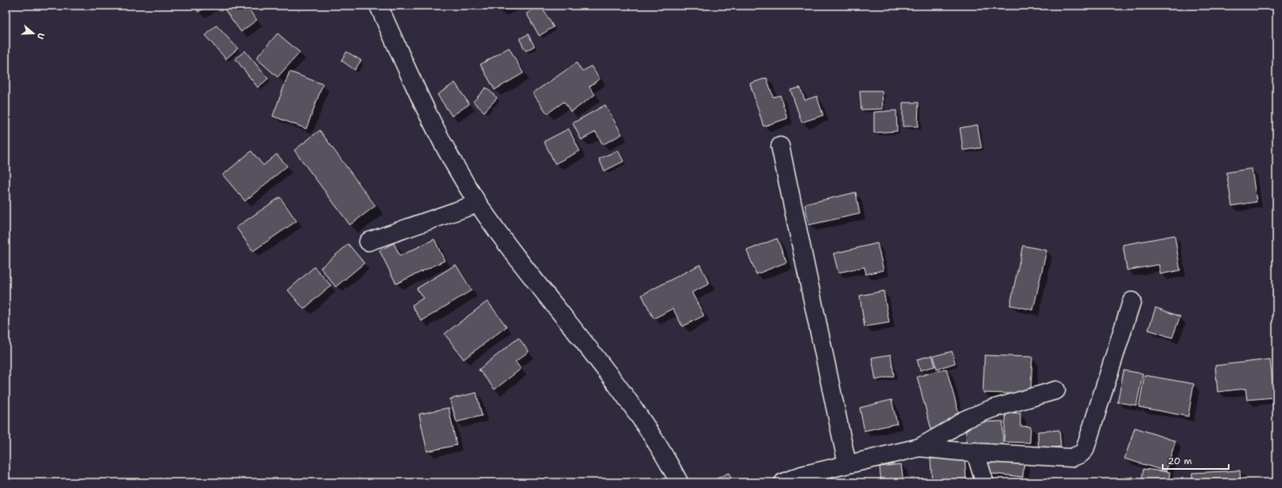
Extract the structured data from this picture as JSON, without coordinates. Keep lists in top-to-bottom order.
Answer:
{
  "scale_bar": "20 m",
  "north": "right"
}
